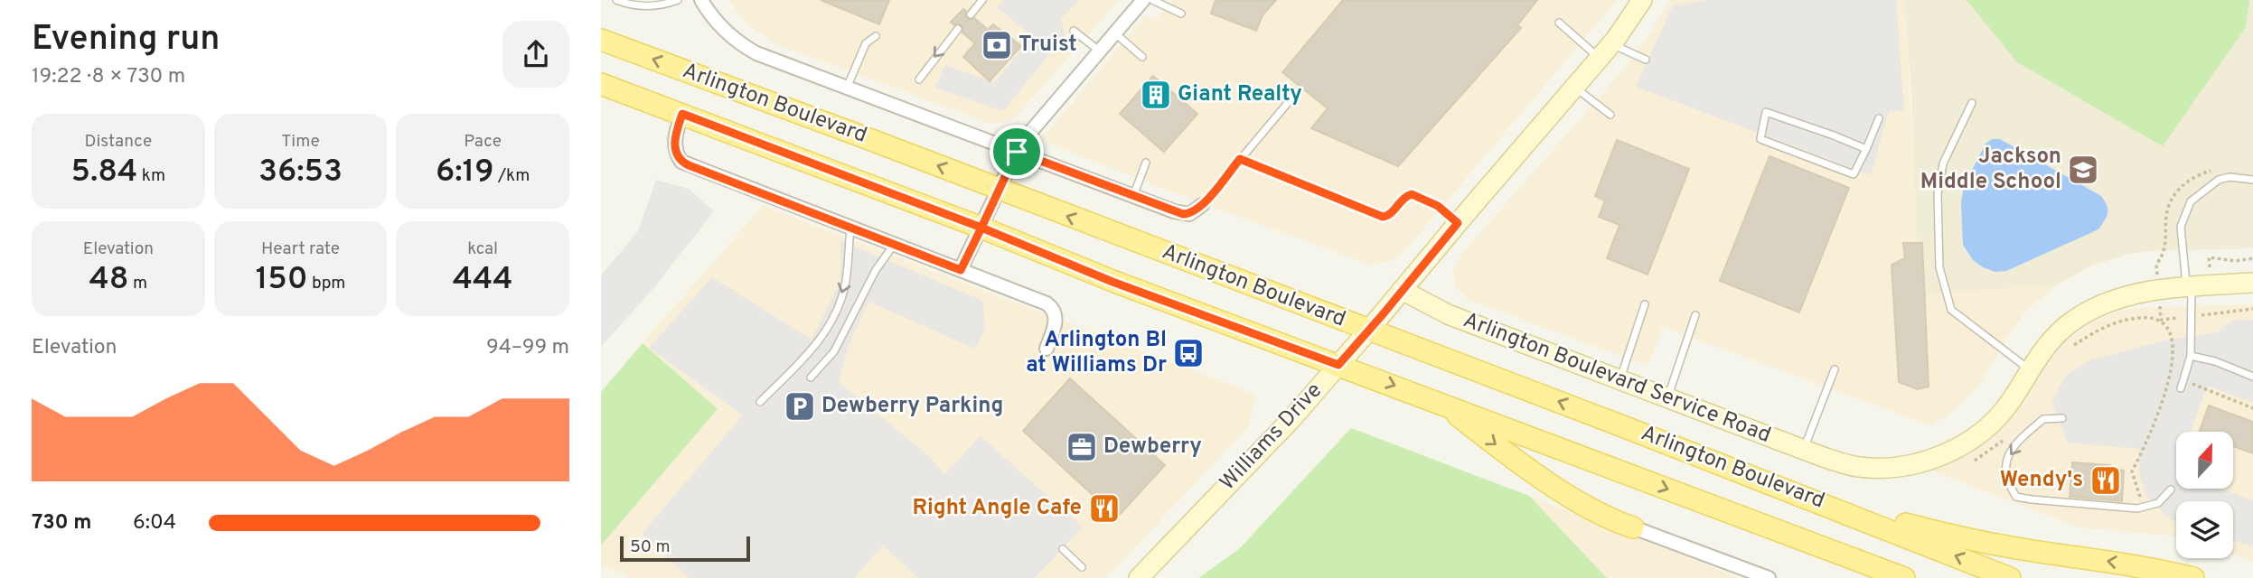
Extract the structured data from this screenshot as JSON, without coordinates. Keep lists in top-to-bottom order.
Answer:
{
  "streets": {
    "main road": ["Arlington Boulevard"],
    "street": ["Arlington Boulevard Service Road", "Williams Drive"]
  },
  "crossings": [
    ["Arlington Boulevard", "Williams Drive"],
    ["Arlington Boulevard Service Road", "Williams Drive"]
  ],
  "places": {
    "bank": ["Truist"],
    "building": ["Giant Realty"],
    "school or university": ["Jackson Middle School"],
    "bus stop": ["Arlington Bl at Williams Dr"],
    "parking": ["Dewberry Parking"],
    "office": ["Dewberry"],
    "restaurant": ["Wendy's", "Right Angle Cafe"]
  },
  "scale_bar": "50 m",
  "north": "top",
  "page": {
    "heading": ["Evening run", "19:22 · 8 × 730 m"],
    "stats": [
      ["Distance", "5.84 km"],
      ["Time", "36:53"],
      ["Pace", "6:19 /km"],
      ["Elevation", "48 m"],
      ["Heart rate", "150 bpm"],
      ["kcal", "444"]
    ],
    "chart": ["Elevation", "94–99 m"],
    "list": [
      {
        "name": "730 m",
        "note": "6:04"
      }
    ],
    "scale": "50 m"
  }
}
